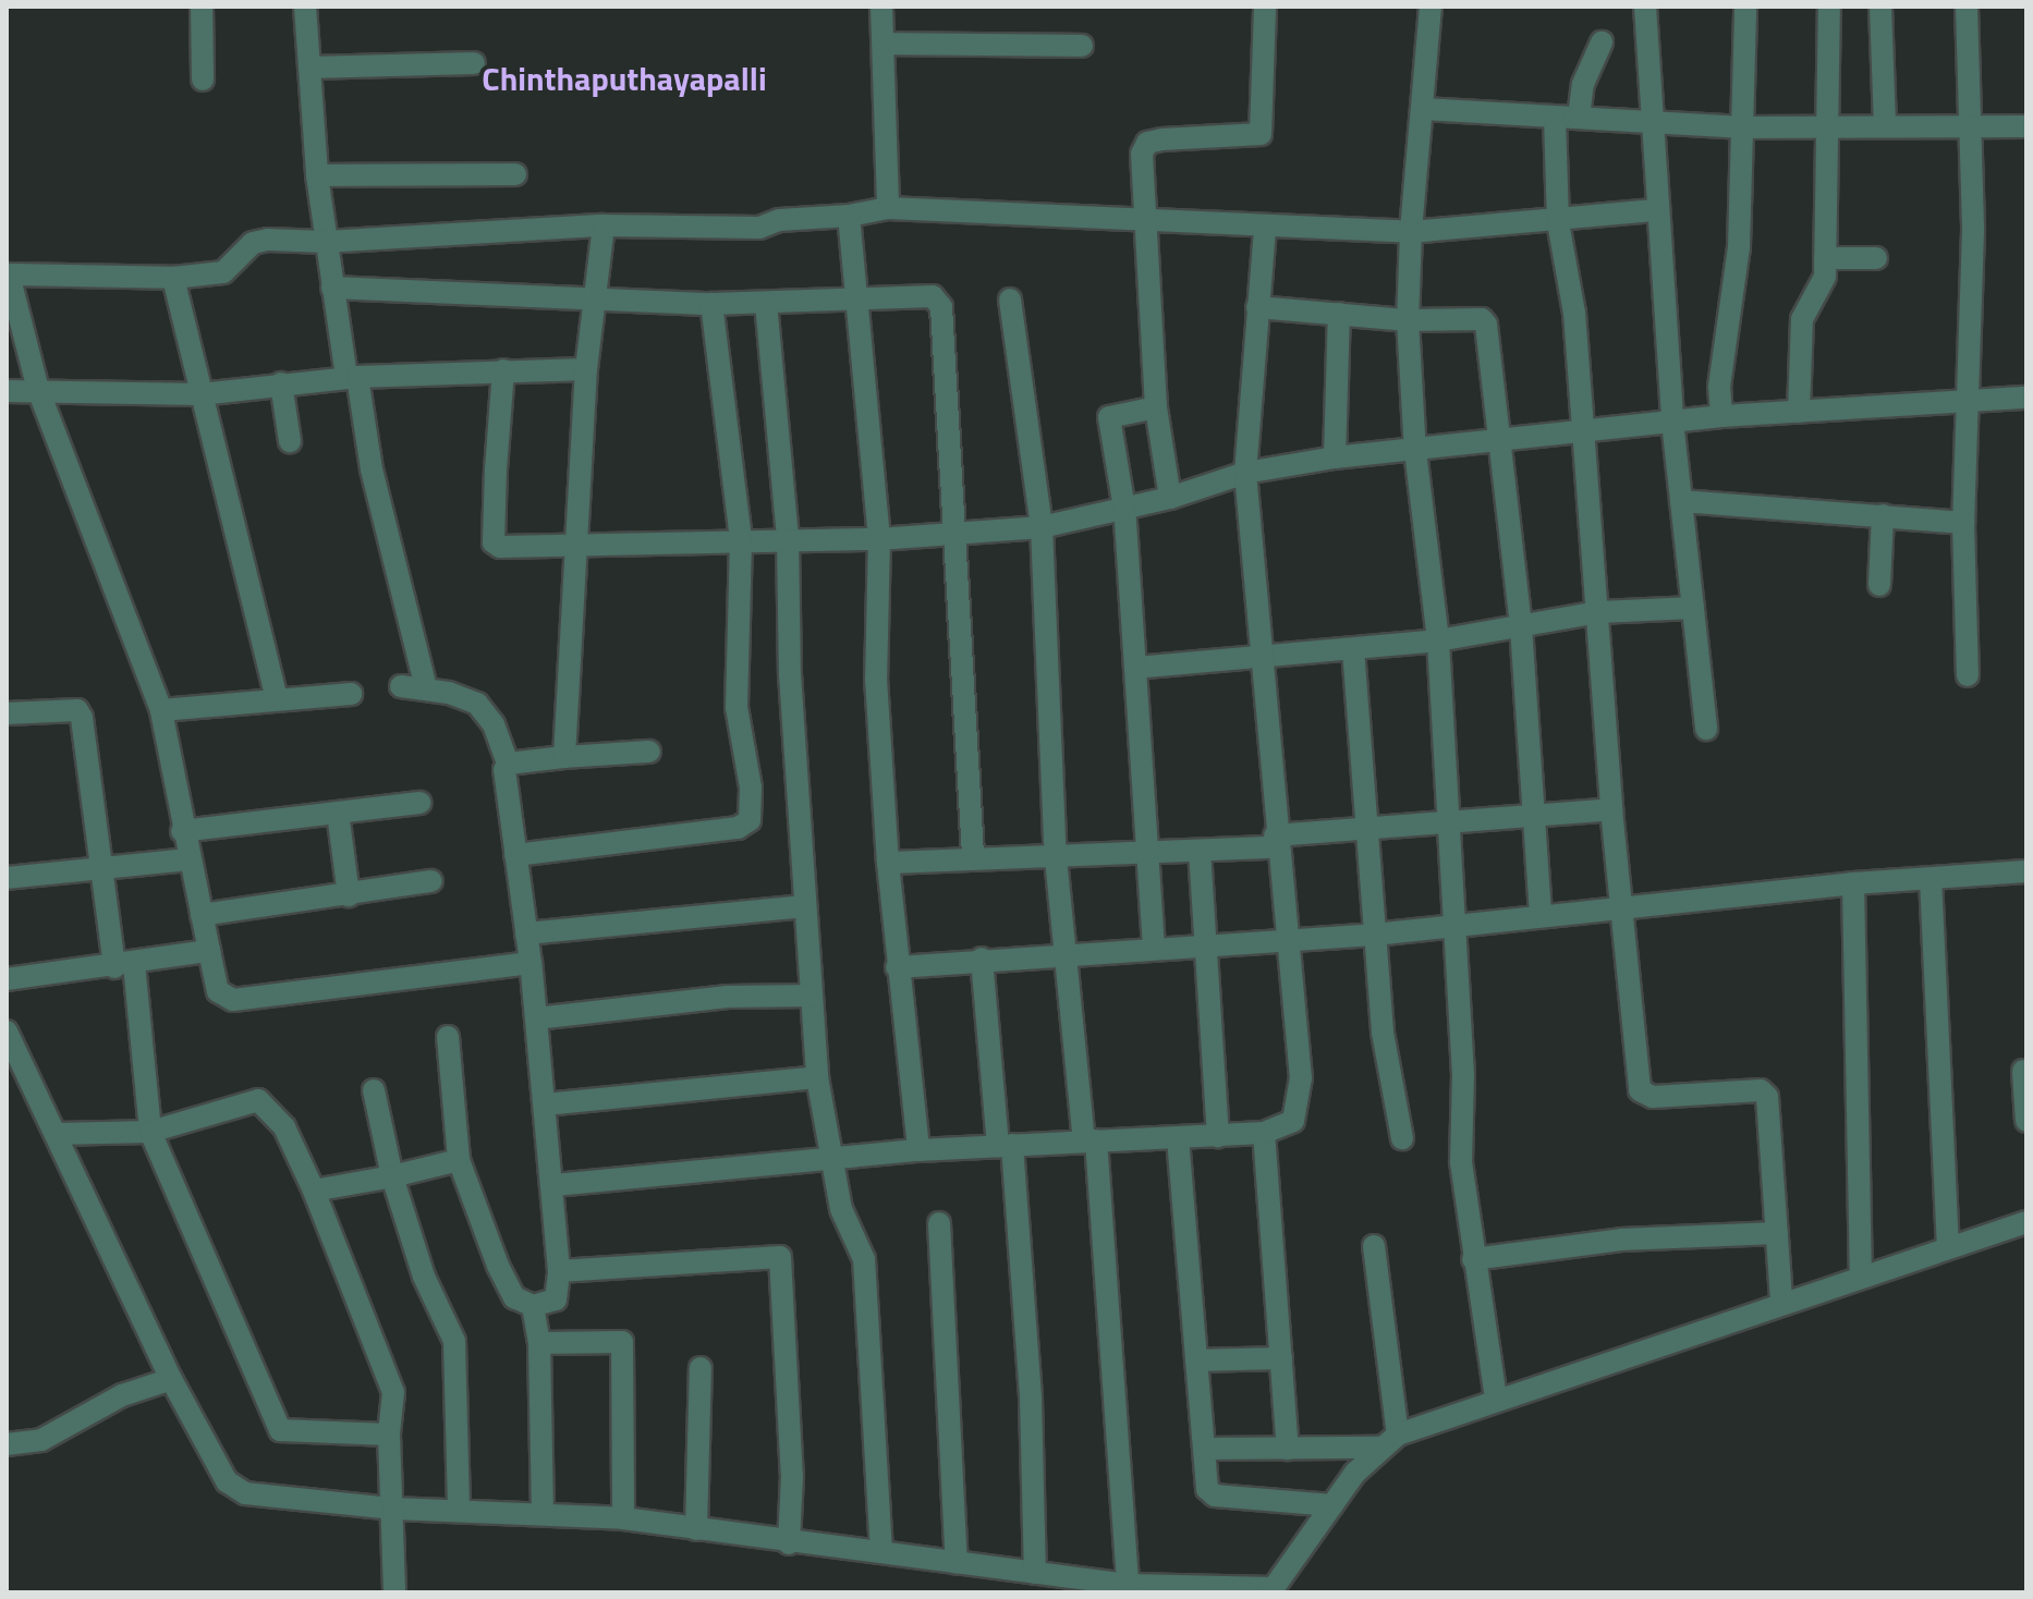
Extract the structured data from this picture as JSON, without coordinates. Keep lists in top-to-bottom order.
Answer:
{
  "districts": ["Chinthaputhayapalli"]
}
